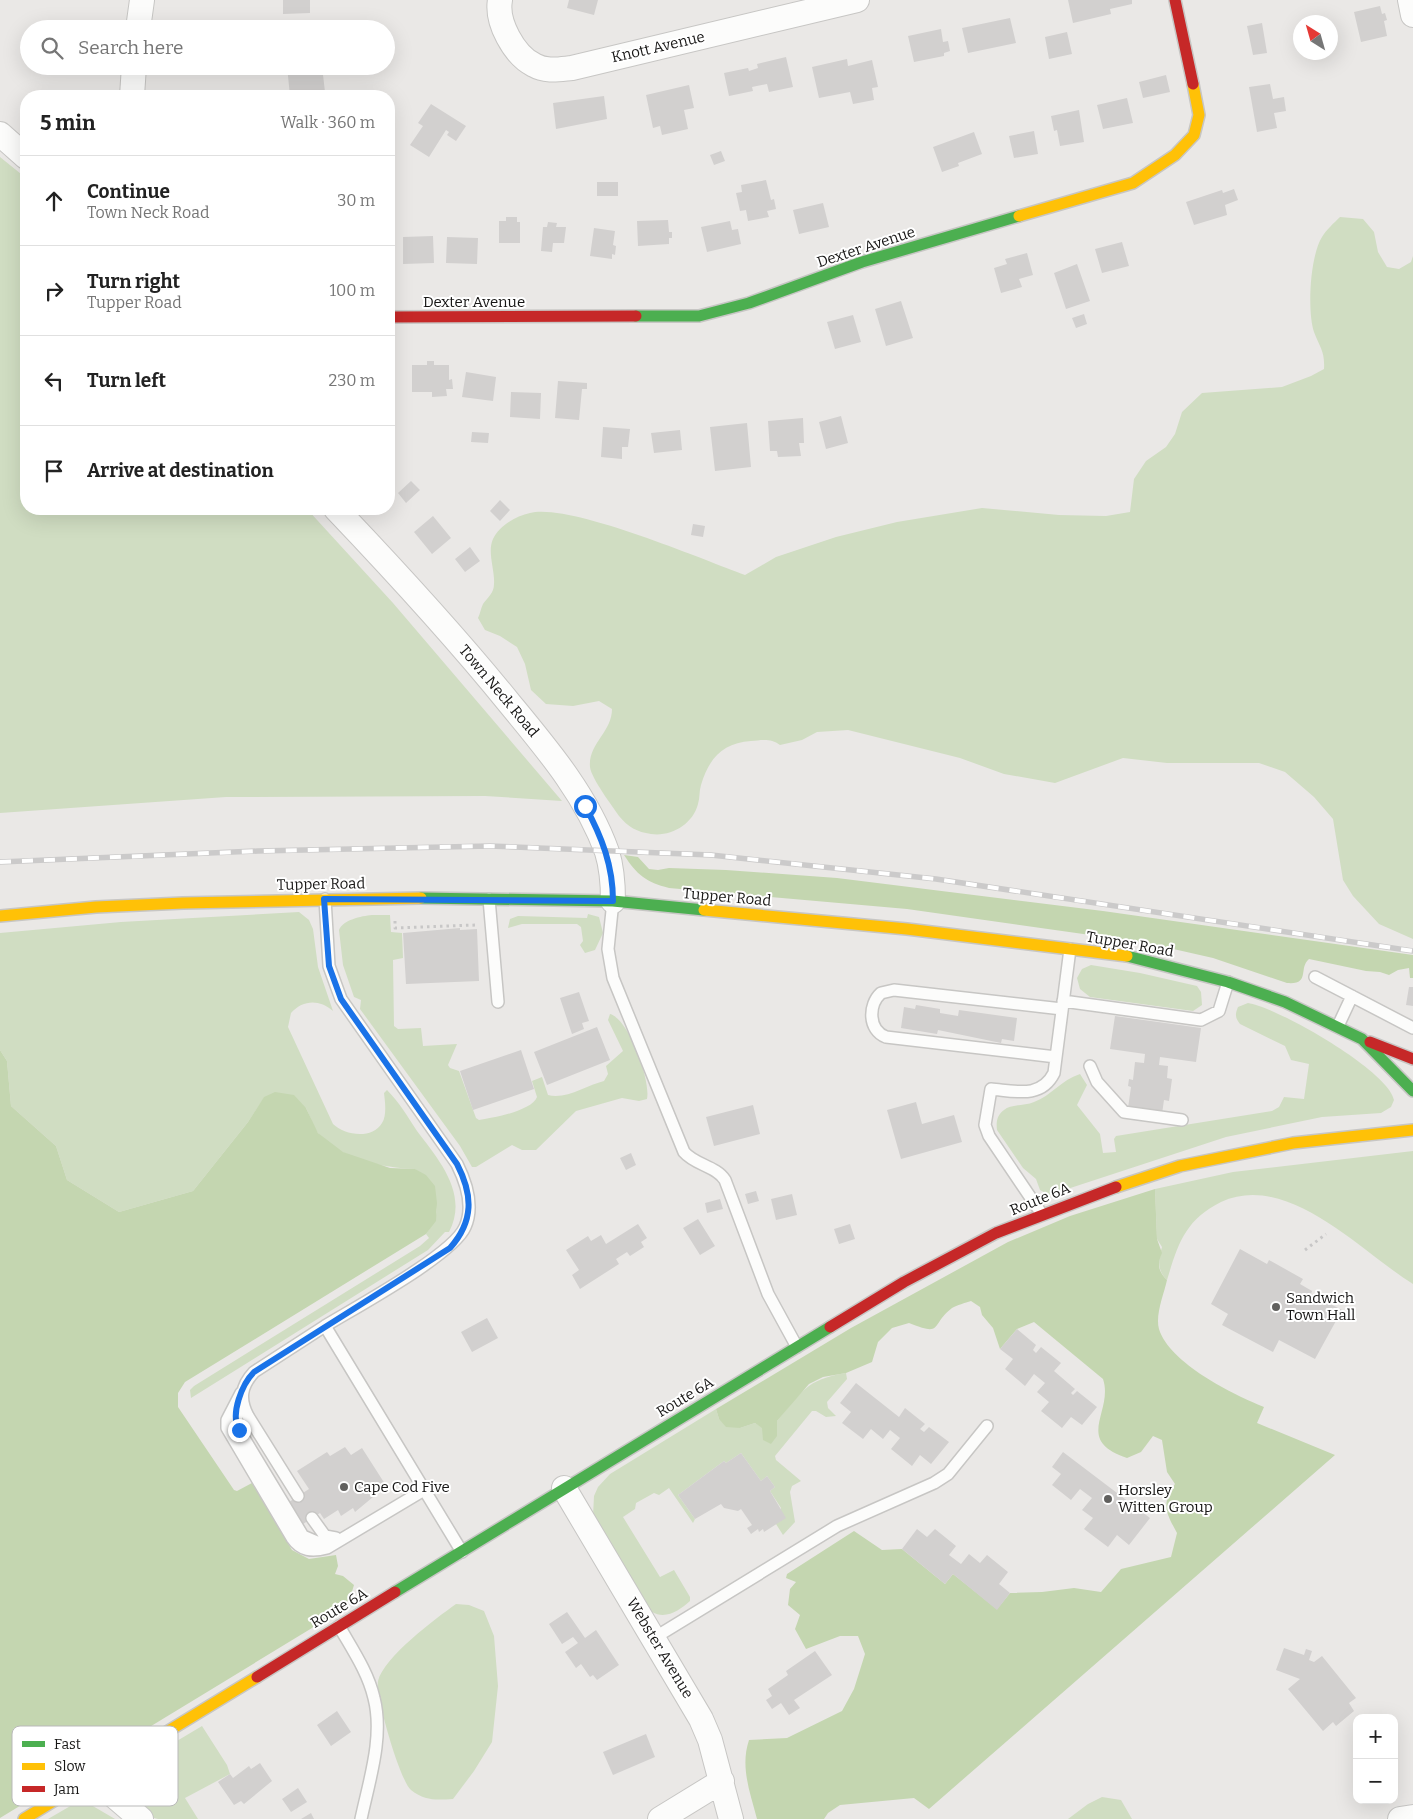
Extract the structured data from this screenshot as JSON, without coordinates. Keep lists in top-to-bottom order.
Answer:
{
  "streets": {
    "main road": ["Dexter Avenue", "Tupper Road", "Route 6A"],
    "street": ["Knott Avenue", "Town Neck Road", "Webster Avenue"]
  },
  "crossings": [
    ["Town Neck Road", "Tupper Road"],
    ["Route 6A", "Webster Avenue"]
  ],
  "places": ["Sandwich Town Hall", "Cape Cod Five", "Horsley Witten Group"],
  "legend": ["Fast", "Slow", "Jam"],
  "north": "top left",
  "page": {
    "search": "Search here",
    "heading": ["5 min", "Walk · 360 m"],
    "list": [
      ["Continue", "Town Neck Road", "30 m"],
      ["Turn right", "Tupper Road", "100 m"],
      ["Turn left", "230 m"],
      "Arrive at destination"
    ],
    "map_buttons": ["+", "−"]
  }
}
